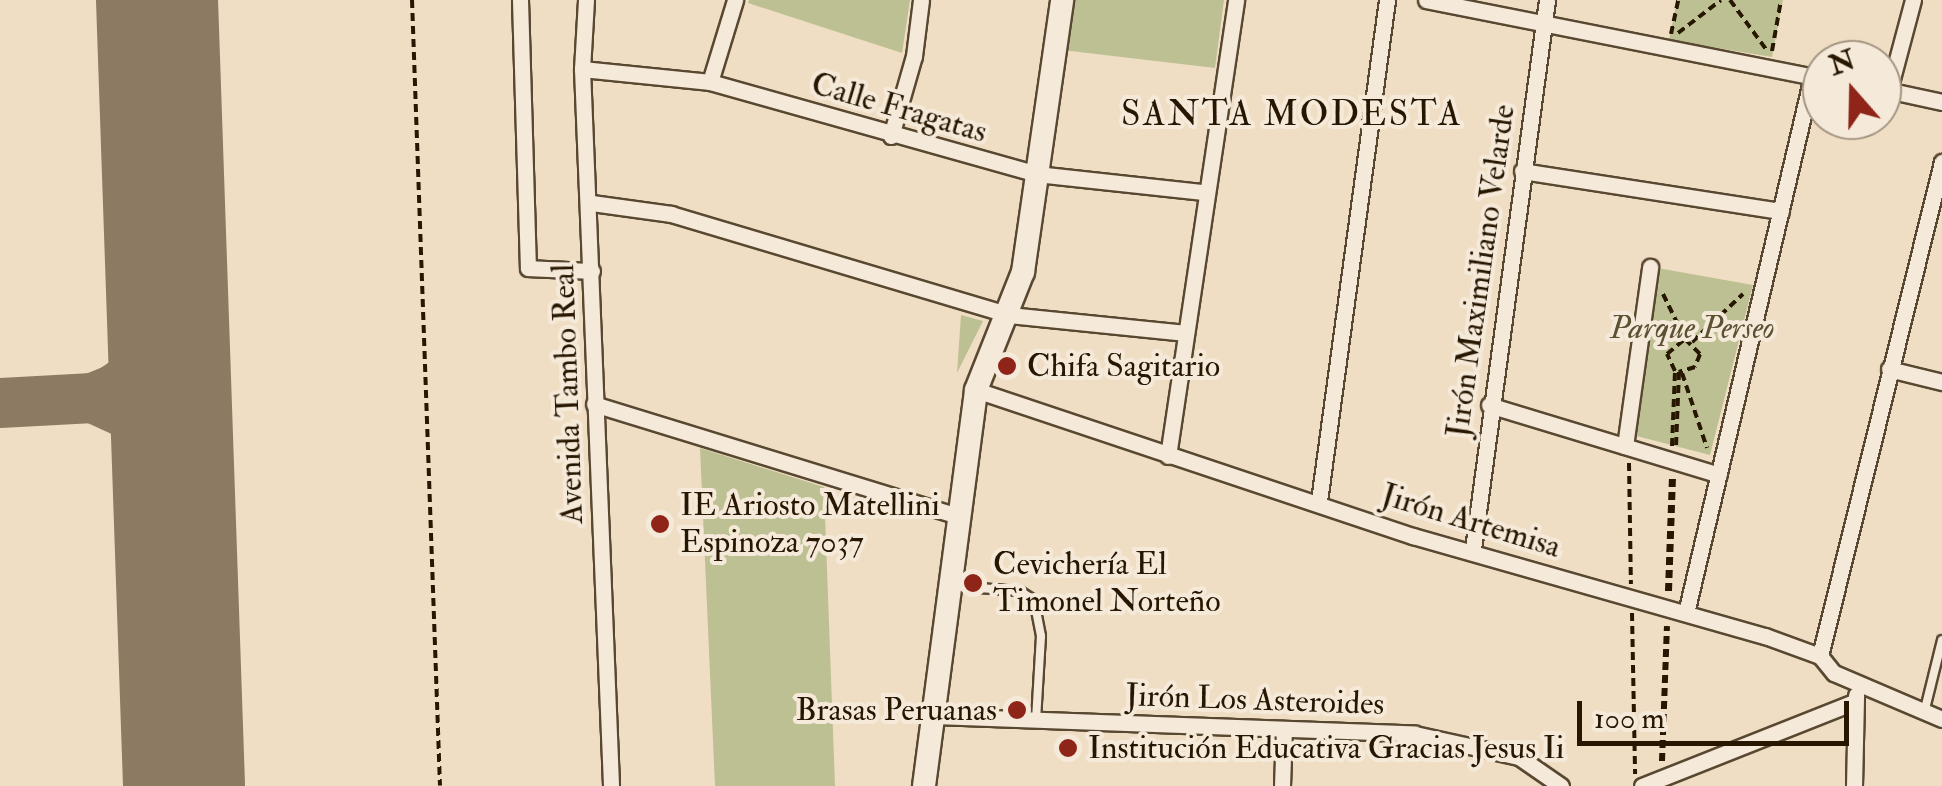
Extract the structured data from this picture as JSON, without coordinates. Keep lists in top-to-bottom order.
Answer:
{
  "streets": {
    "street": [
      "Calle Fragatas",
      "Jirón Maximiliano Velarde",
      "Avenida Tambo Real",
      "Jirón Artemisa",
      "Jirón Los Asteroides"
    ]
  },
  "crossings": [
    ["Calle Fragatas", "Avenida Tambo Real"],
    ["Jirón Maximiliano Velarde", "Jirón Artemisa"]
  ],
  "districts": ["SANTA MODESTA"],
  "parks": ["Parque Perseo"],
  "places": [
    "Chifa Sagitario",
    "IE Ariosto Matellini Espinoza 7037",
    "Cevichería El Timonel Norteño",
    "Brasas Peruanas",
    "Institución Educativa Gracias Jesus Ii"
  ],
  "scale_bar": "100 m",
  "north": "top"
}
